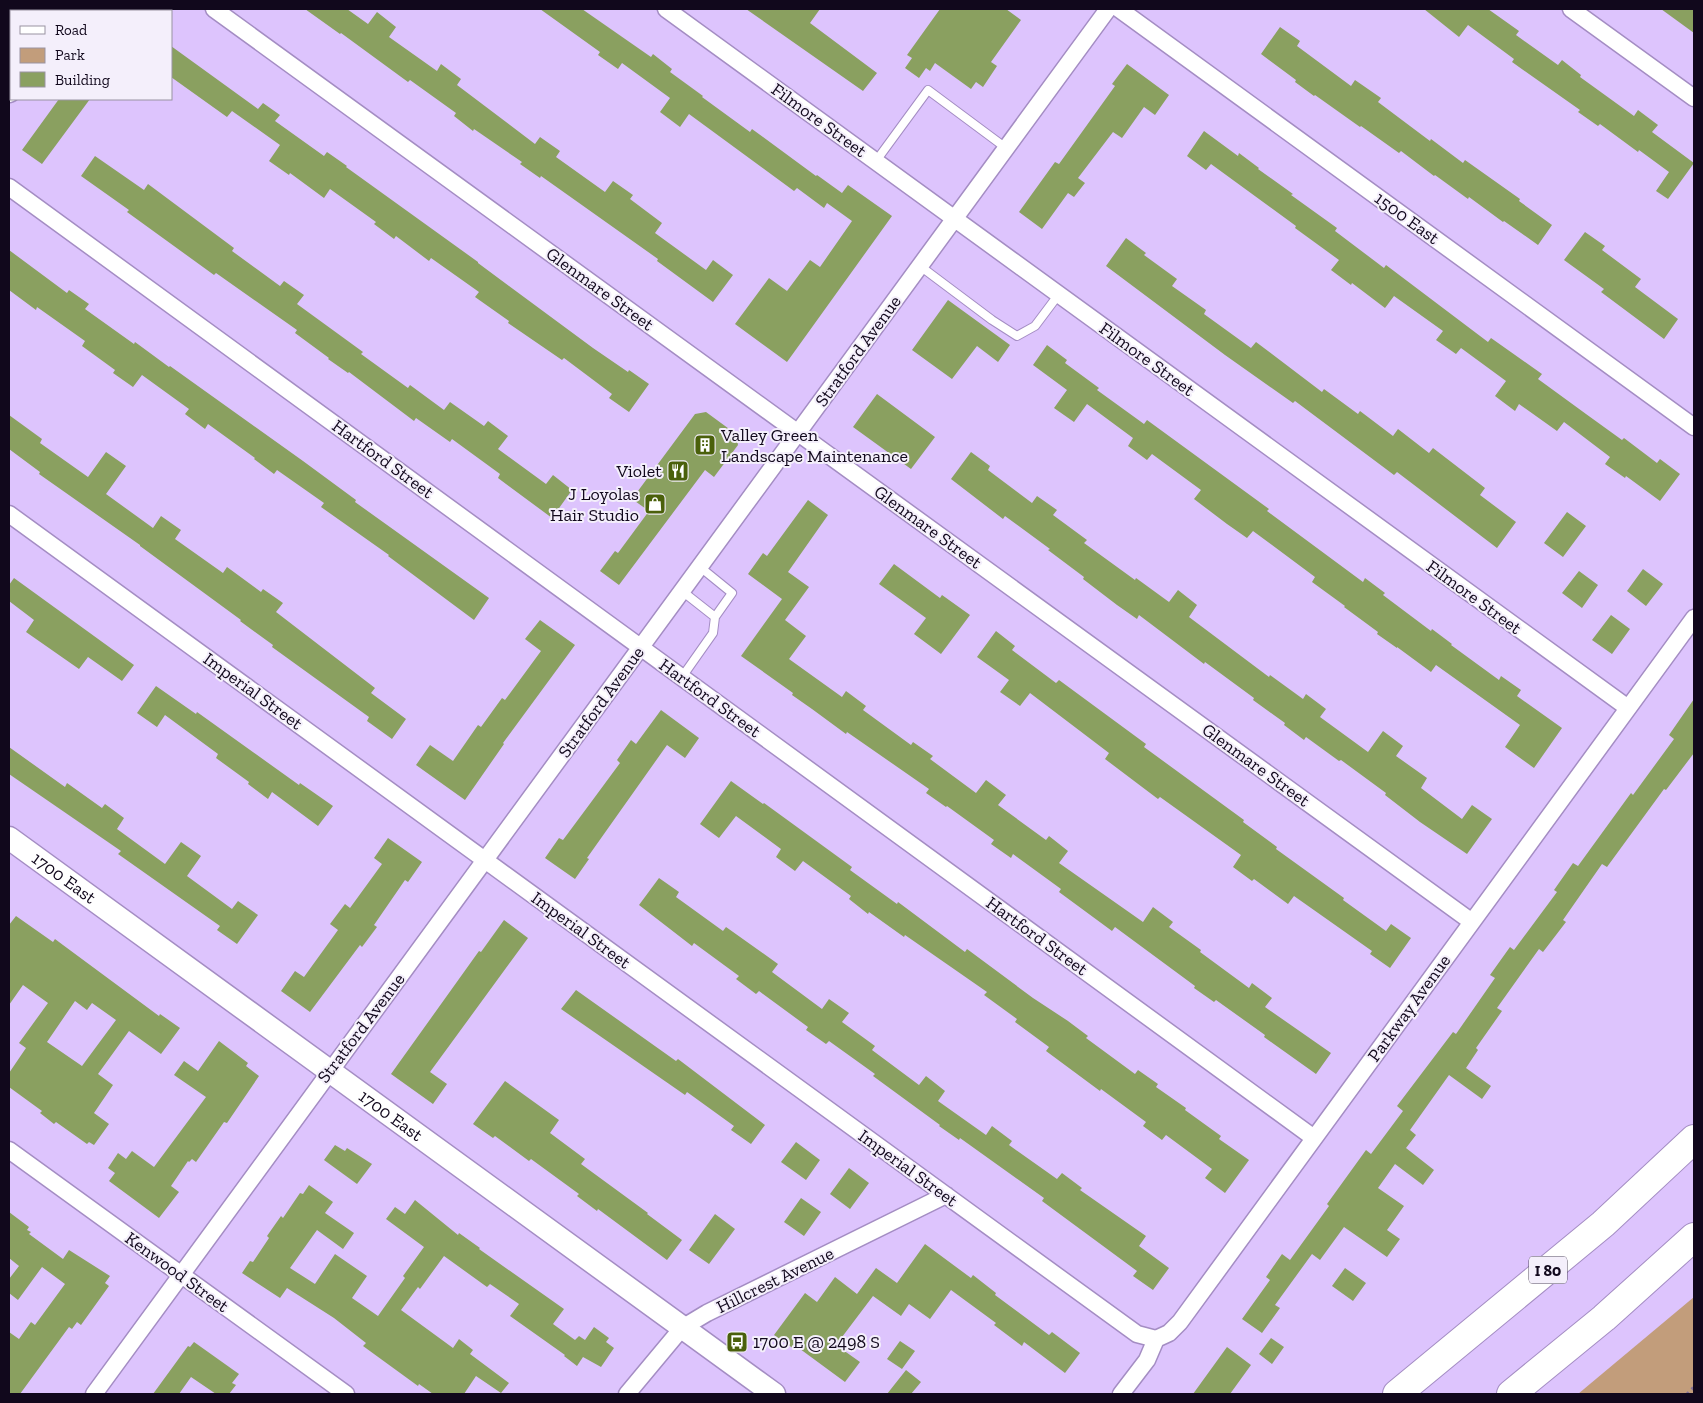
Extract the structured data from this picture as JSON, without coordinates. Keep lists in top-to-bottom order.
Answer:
{
  "streets": {
    "highway": ["I 80"],
    "street": [
      "Filmore Street",
      "1500 East",
      "Glenmare Street",
      "Stratford Avenue",
      "Hartford Street",
      "Imperial Street",
      "1700 East",
      "Parkway Avenue",
      "Kenwood Street",
      "Hillcrest Avenue"
    ]
  },
  "crossings": [
    ["Filmore Street", "Stratford Avenue"],
    ["Filmore Street", "Parkway Avenue"],
    ["Glenmare Street", "Stratford Avenue"],
    ["Glenmare Street", "Parkway Avenue"],
    ["Stratford Avenue", "Hartford Street"],
    ["Stratford Avenue", "Imperial Street"],
    ["Stratford Avenue", "1700 East"],
    ["Stratford Avenue", "Kenwood Street"],
    ["Hartford Street", "Parkway Avenue"],
    ["Imperial Street", "Parkway Avenue"],
    ["Imperial Street", "Hillcrest Avenue"],
    ["1700 East", "Hillcrest Avenue"]
  ],
  "places": {
    "building": ["Valley Green Landscape Maintenance"],
    "restaurant": ["Violet"],
    "shop": ["J Loyolas Hair Studio"],
    "bus stop": ["1700 E @ 2498 S"]
  },
  "legend": ["Road", "Park", "Building"]
}
